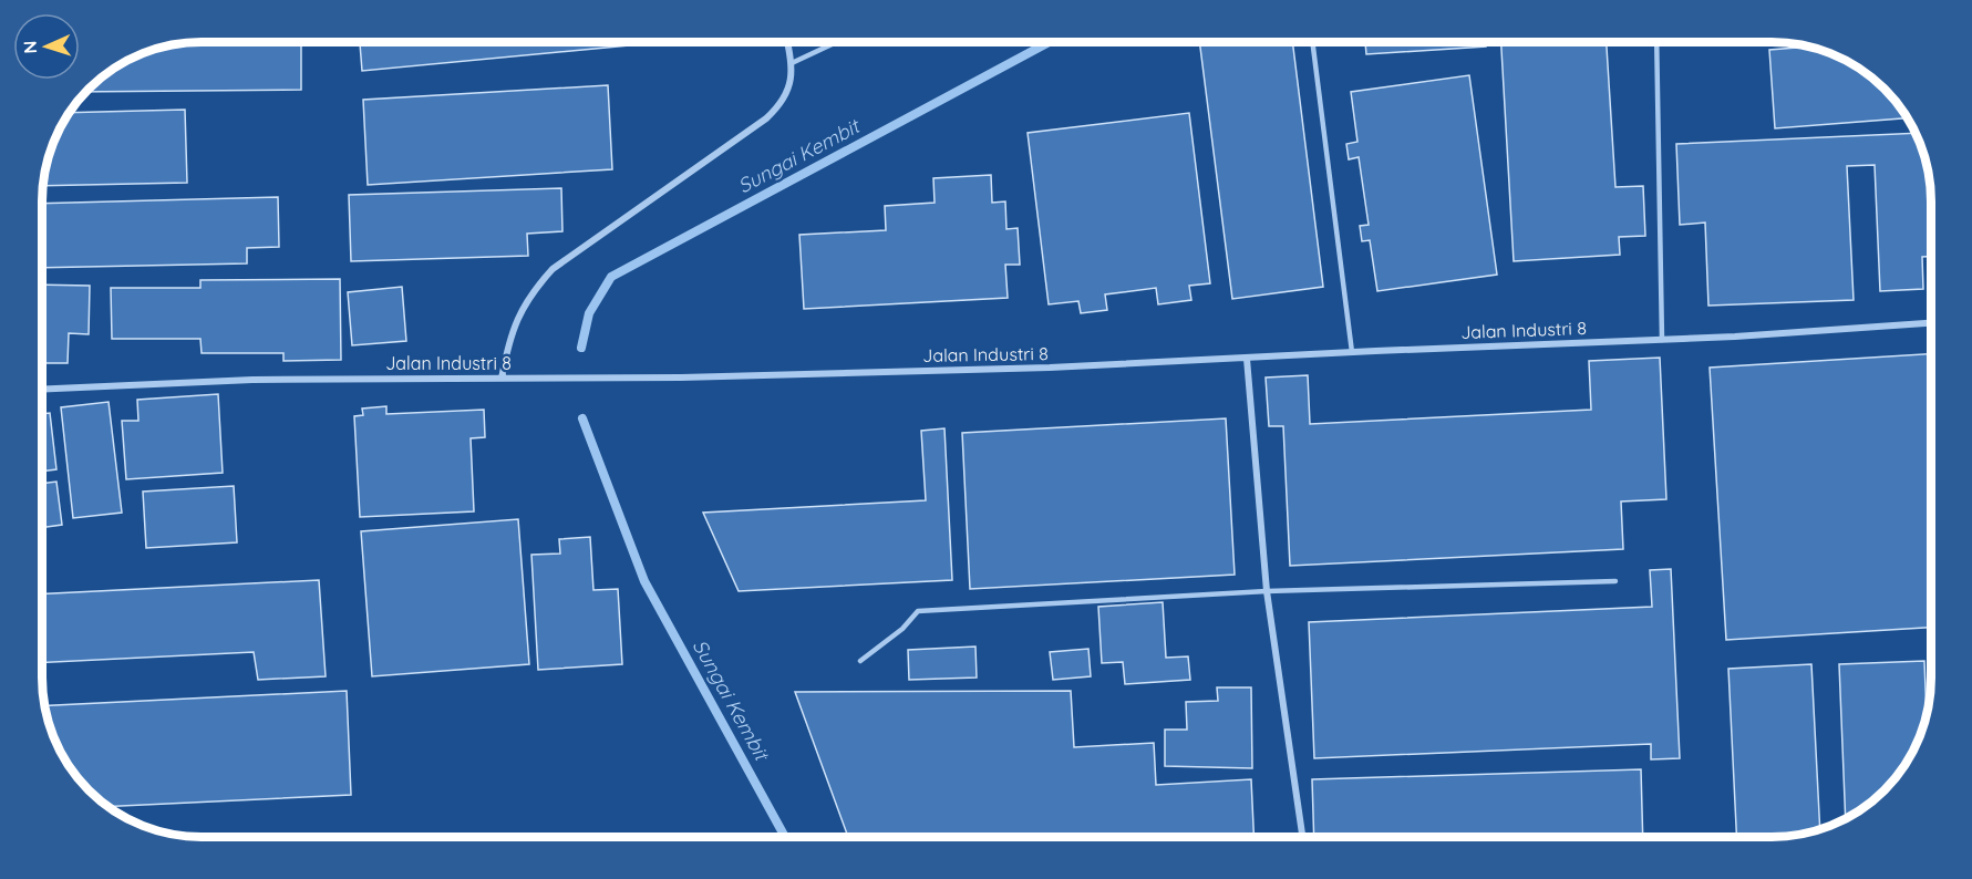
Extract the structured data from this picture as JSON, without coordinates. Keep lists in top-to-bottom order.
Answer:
{
  "streets": {
    "street": ["Jalan Industri 8"]
  },
  "water": ["Sungai Kembit"],
  "north": "left"
}
